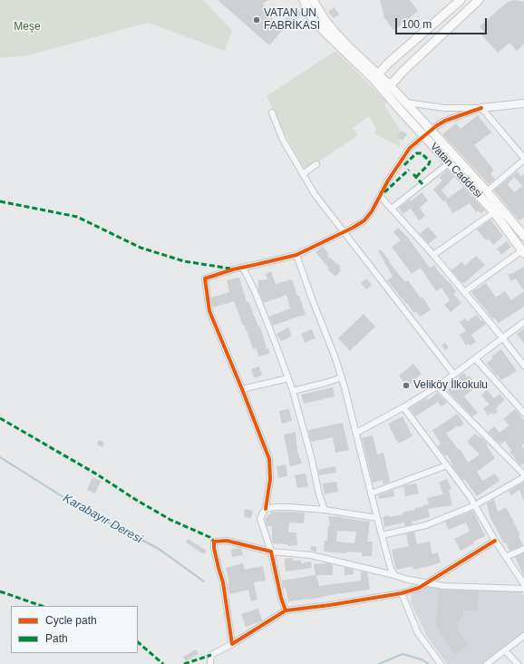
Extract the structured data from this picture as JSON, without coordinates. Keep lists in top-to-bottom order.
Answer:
{
  "streets": {
    "main road": ["Vatan Caddesi"]
  },
  "water": ["Karabayır Deresi"],
  "parks": ["Meşe"],
  "places": ["VATAN UN FABRİKASI", "Veliköy İlkokulu"],
  "legend": ["Cycle path", "Path"],
  "scale_bar": "100 m"
}
